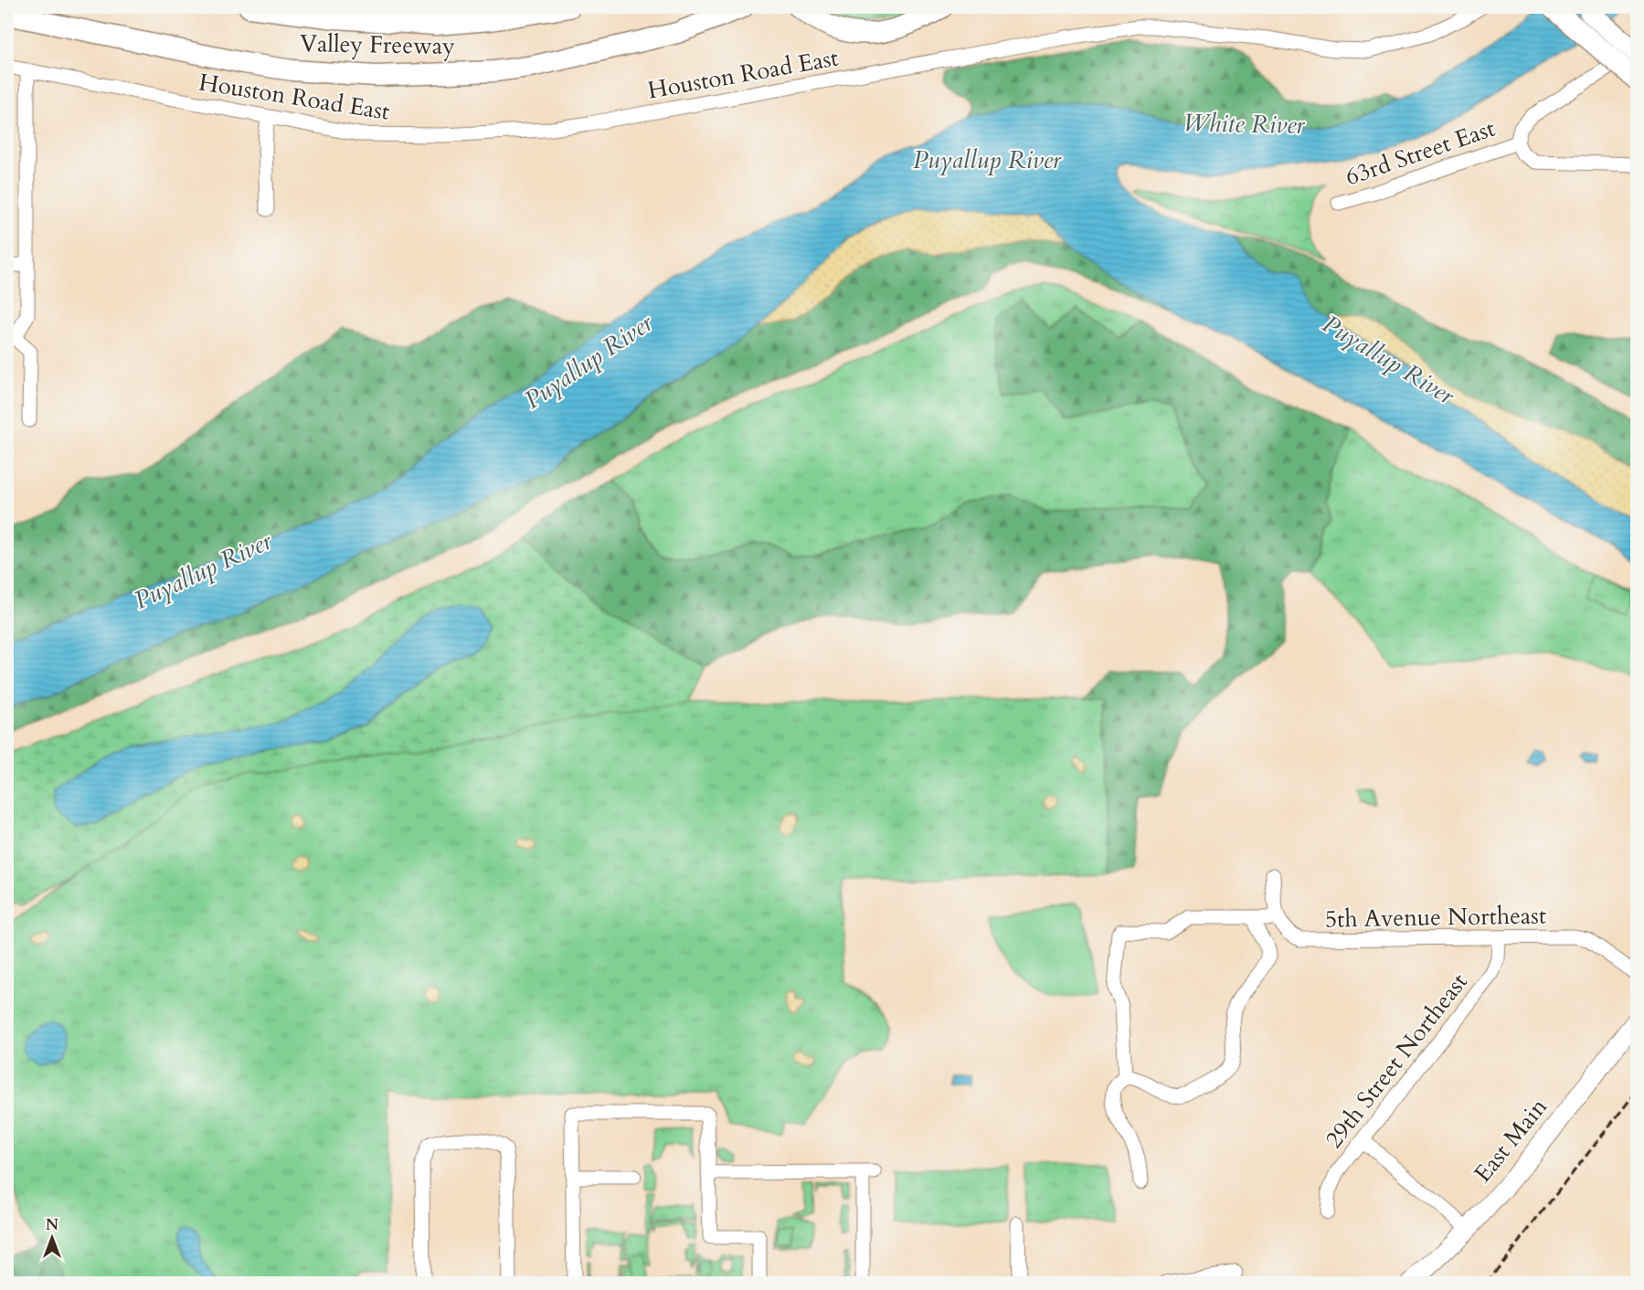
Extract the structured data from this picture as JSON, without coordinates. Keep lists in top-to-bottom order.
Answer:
{
  "streets": {
    "highway": ["Valley Freeway"],
    "main road": ["East Main"],
    "street": [
      "Houston Road East",
      "63rd Street East",
      "5th Avenue Northeast",
      "29th Street Northeast"
    ]
  },
  "crossings": [
    ["5th Avenue Northeast", "29th Street Northeast"]
  ],
  "water": ["White River", "Puyallup River"],
  "north": "top"
}
